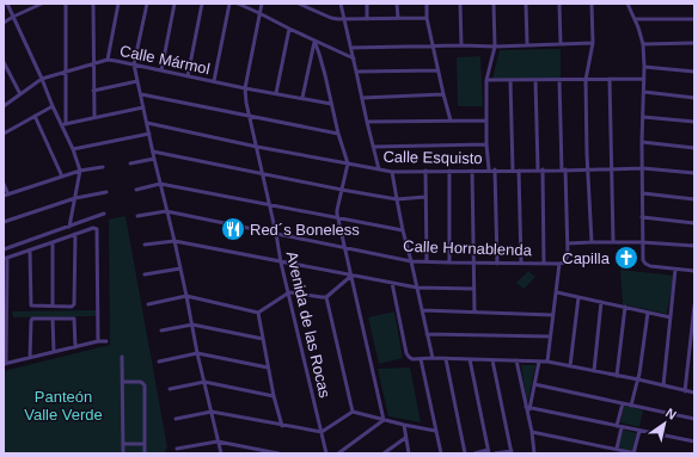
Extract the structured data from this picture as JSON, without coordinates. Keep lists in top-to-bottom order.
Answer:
{
  "streets": {
    "street": [
      "Calle Mármol",
      "Calle Esquisto",
      "Calle Hornablenda",
      "Avenida de las Rocas"
    ]
  },
  "crossings": [
    ["Calle Mármol", "Avenida de las Rocas"],
    ["Calle Esquisto", "Avenida de las Rocas"],
    ["Calle Hornablenda", "Avenida de las Rocas"]
  ],
  "parks": ["Panteón Valle Verde"],
  "places": {
    "restaurant": ["Red´s Boneless"],
    "church": ["Capilla"]
  },
  "north": "top right"
}
